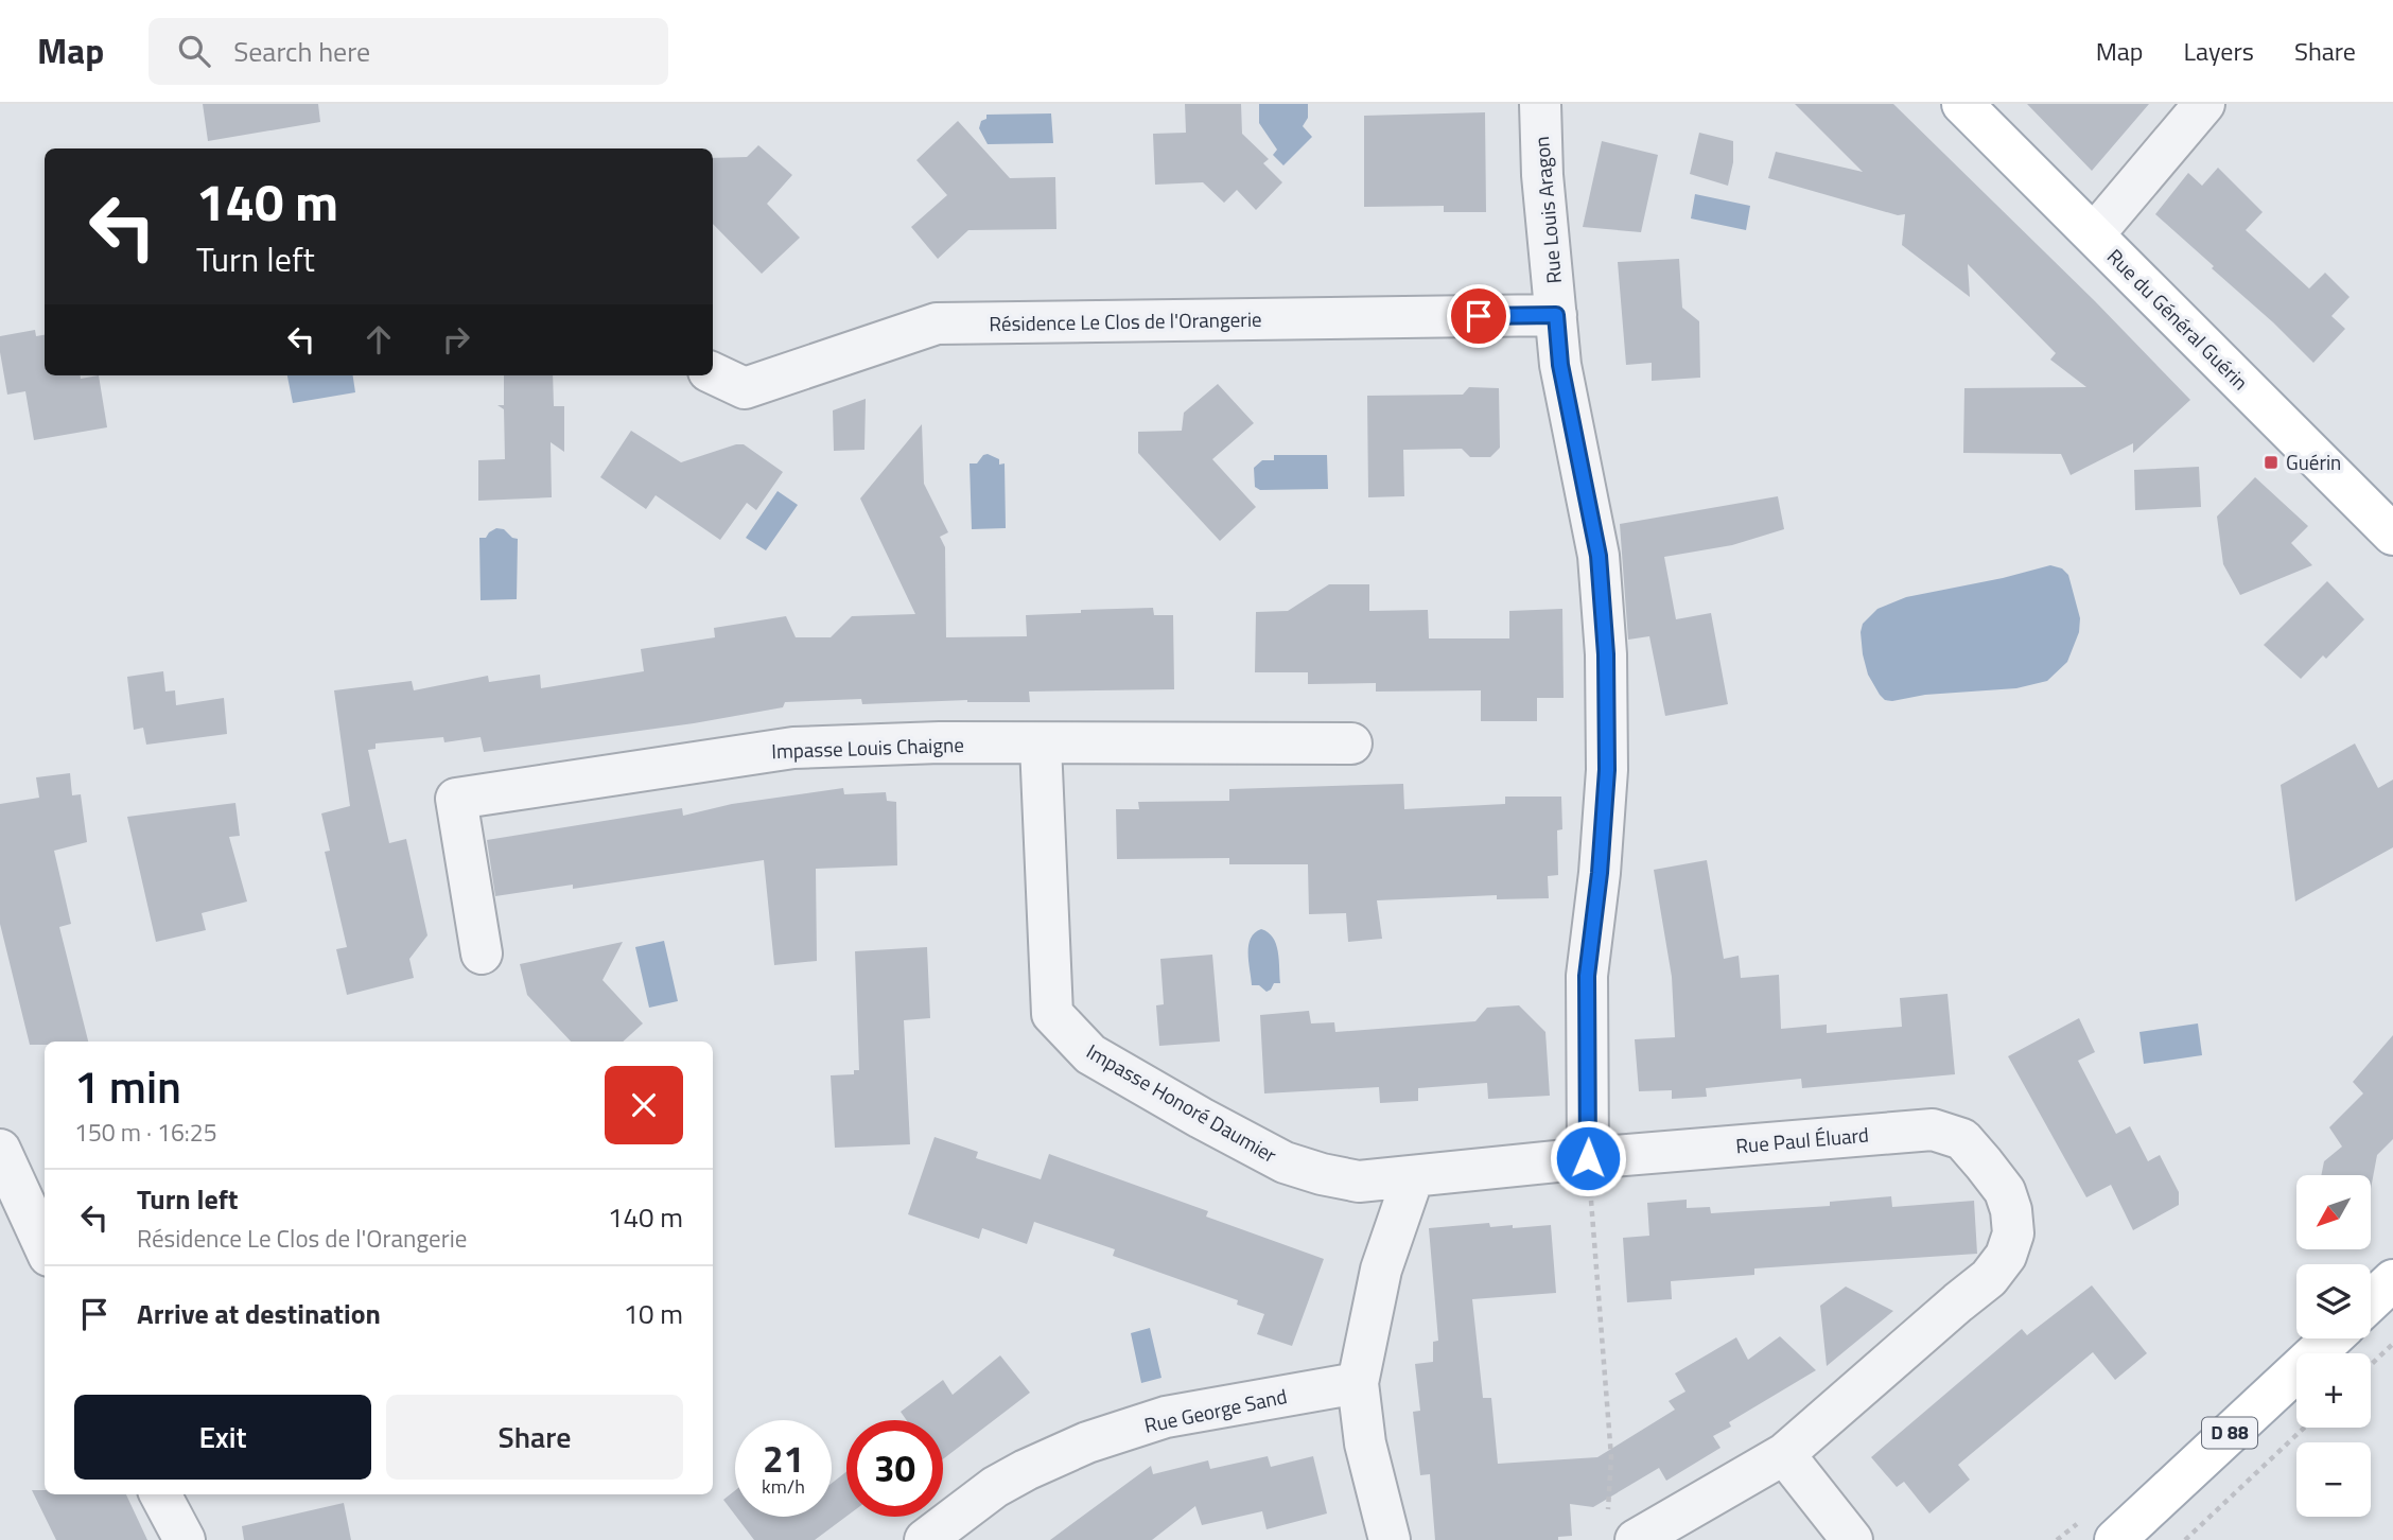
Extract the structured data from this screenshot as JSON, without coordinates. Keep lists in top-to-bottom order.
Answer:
{
  "streets": {
    "main road": ["Rue du Général Guérin", "D 88"],
    "street": [
      "Rue Louis Aragon",
      "Résidence Le Clos de l'Orangerie",
      "Impasse Louis Chaigne",
      "Impasse Honoré Daumier",
      "Rue Paul Éluard",
      "Rue George Sand"
    ]
  },
  "crossings": [
    ["Rue Louis Aragon", "Résidence Le Clos de l'Orangerie"],
    ["Rue Louis Aragon", "Rue Paul Éluard"],
    ["Impasse Louis Chaigne", "Impasse Honoré Daumier"],
    ["Impasse Honoré Daumier", "Rue Paul Éluard"]
  ],
  "places": {
    "transit": ["Guérin"]
  },
  "north": "bottom left",
  "page": {
    "header": "Map",
    "search": "Search here",
    "nav": ["Map", "Layers", "Share"],
    "turn": ["140 m", "Turn left"],
    "heading": ["1 min", "150 m · 16:25"],
    "list": [
      {
        "name": "Turn left",
        "note": "Résidence Le Clos de l'Orangerie",
        "value": "140 m"
      },
      {
        "name": "Arrive at destination",
        "value": "10 m"
      }
    ],
    "map_buttons": ["+", "−"],
    "buttons": ["Exit", "Share"],
    "speed": "21 km/h",
    "limit": "30"
  }
}
